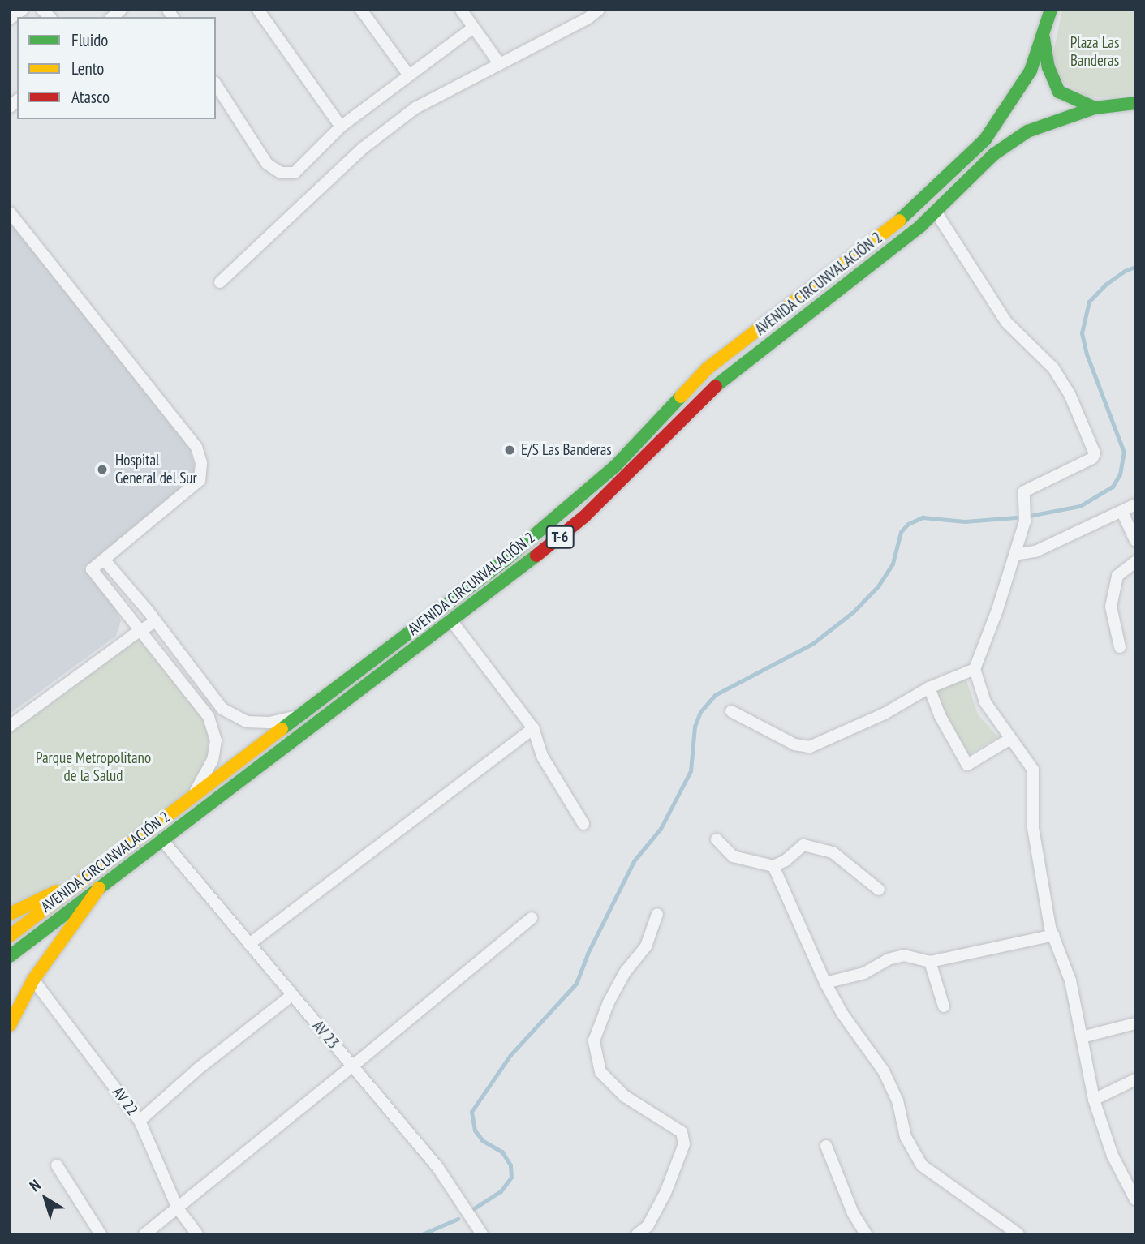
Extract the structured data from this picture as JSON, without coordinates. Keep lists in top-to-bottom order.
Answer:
{
  "streets": {
    "main road": ["AVENIDA CIRCUNVALACIÓN 2", "T-6"],
    "street": ["AV 23", "AV 22"]
  },
  "crossings": [
    ["AVENIDA CIRCUNVALACIÓN 2", "AV 23"]
  ],
  "parks": ["Plaza Las Banderas", "Parque Metropolitano de la Salud"],
  "places": ["E/S Las Banderas", "Hospital General del Sur"],
  "legend": ["Fluido", "Lento", "Atasco"],
  "north": "top left"
}
